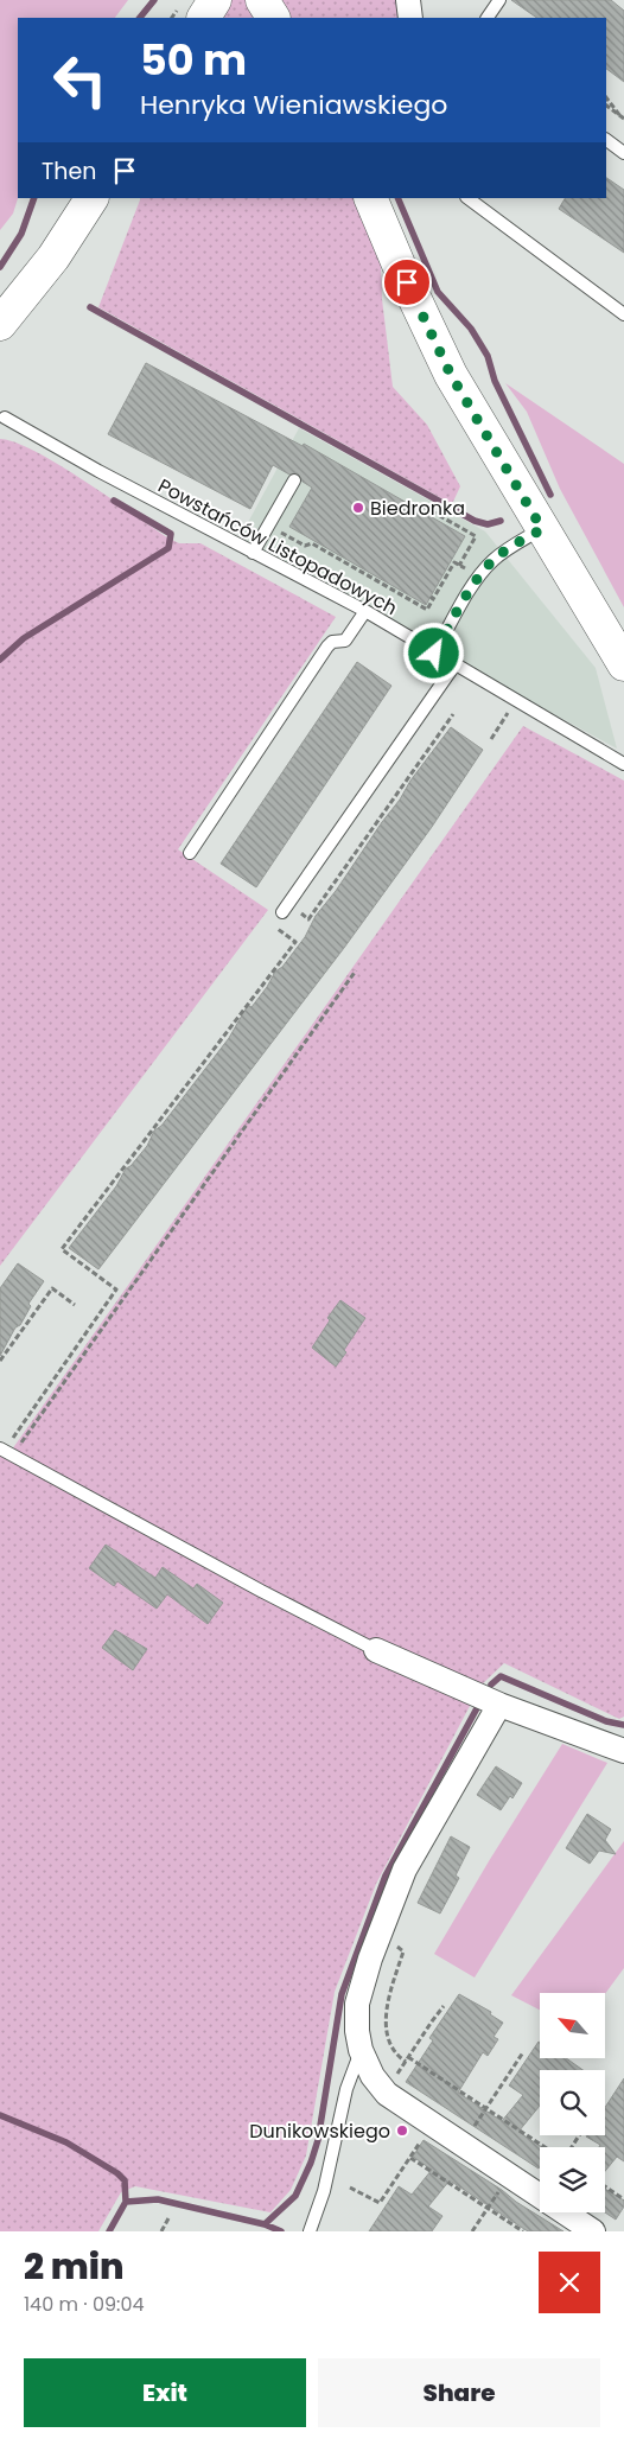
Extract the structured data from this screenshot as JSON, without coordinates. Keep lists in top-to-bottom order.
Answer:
{
  "streets": {
    "lane": ["Powstańców Listopadowych"]
  },
  "places": ["Biedronka", "Dunikowskiego"],
  "north": "top left",
  "page": {
    "turn": ["50 m", "Henryka Wieniawskiego"],
    "then": "Then",
    "heading": ["2 min", "140 m · 09:04"],
    "buttons": ["Exit", "Share"]
  }
}
